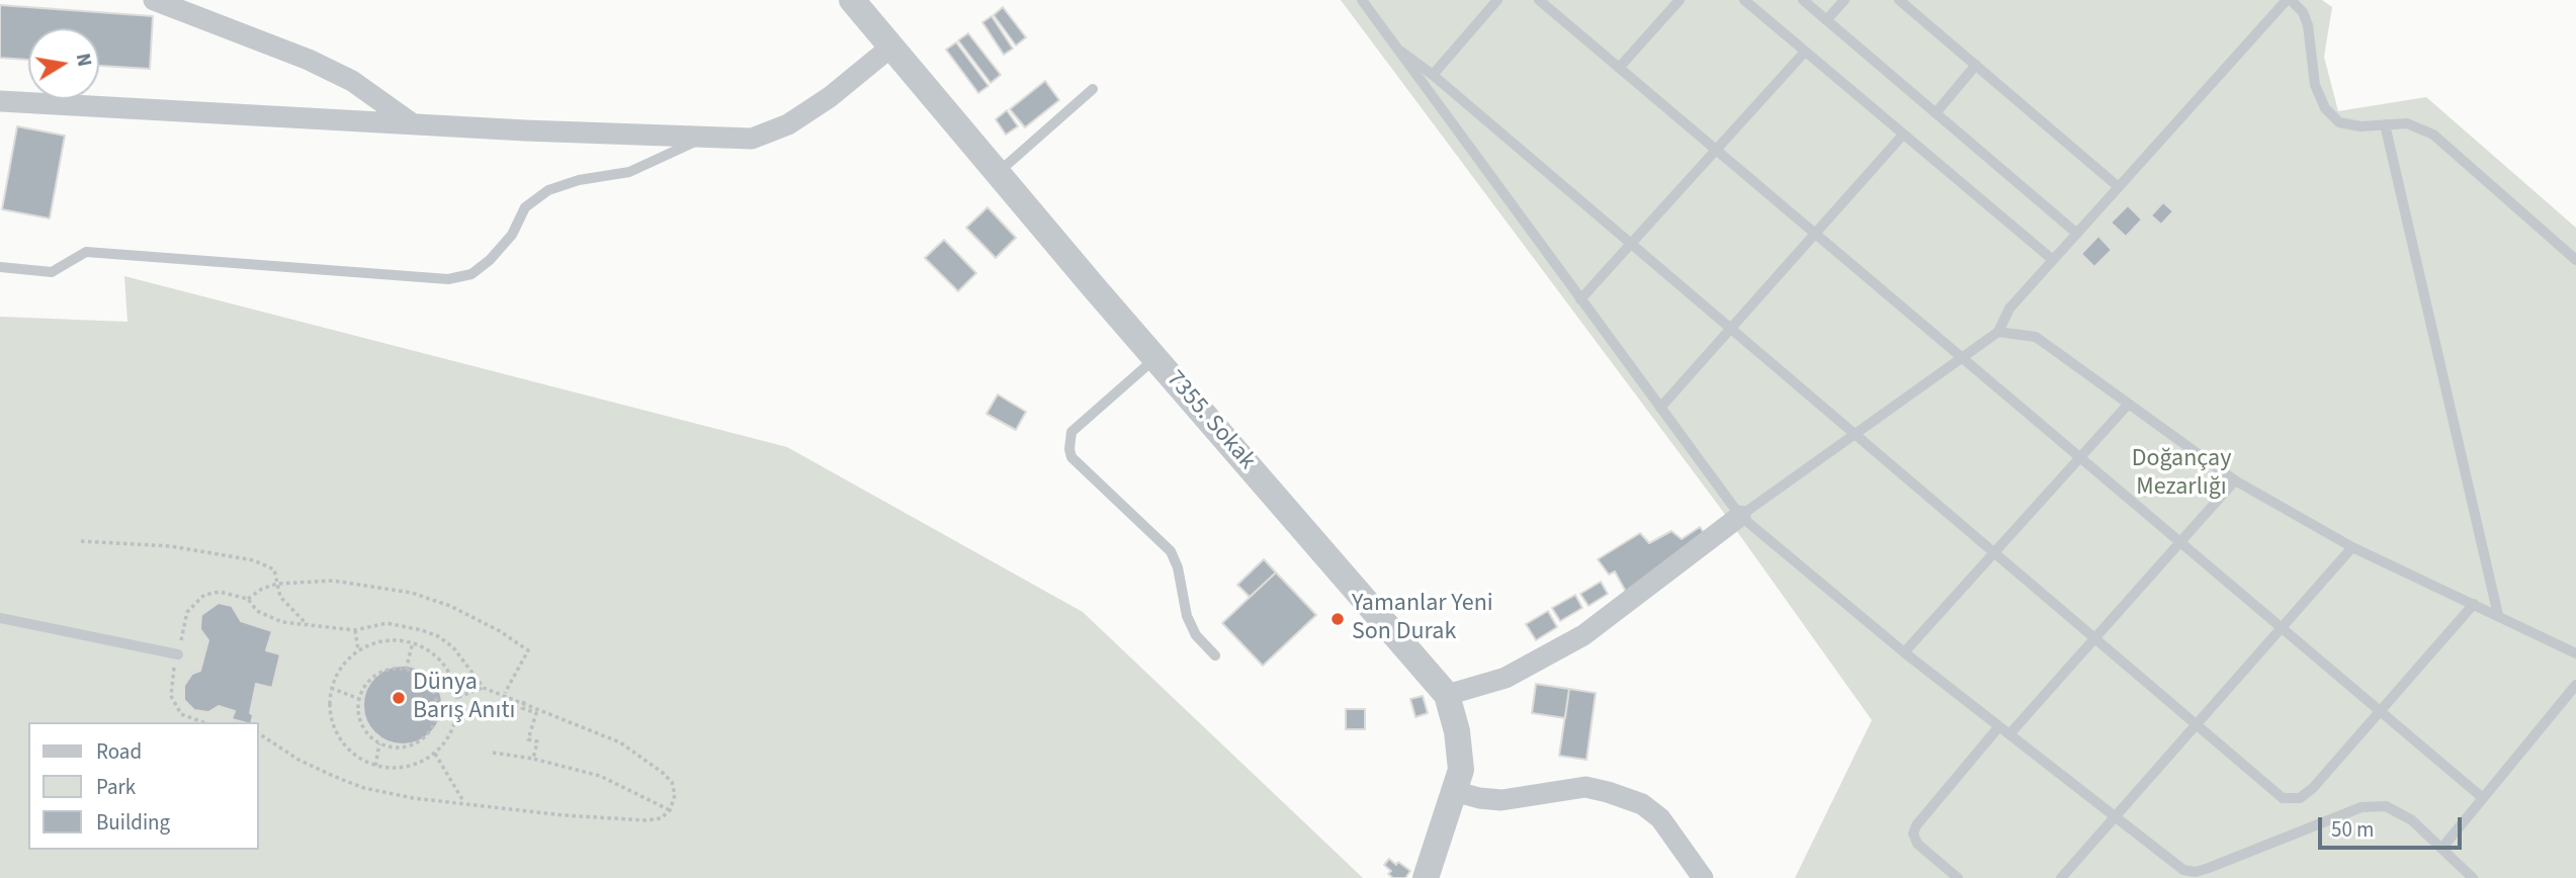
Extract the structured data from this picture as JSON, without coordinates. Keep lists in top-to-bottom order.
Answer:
{
  "streets": {
    "street": ["7355. Sokak"]
  },
  "parks": ["Doğançay Mezarlığı"],
  "places": ["Yamanlar Yeni Son Durak", "Dünya Barış Anıtı"],
  "legend": ["Road", "Park", "Building"],
  "scale_bar": "50 m",
  "north": "right"
}
